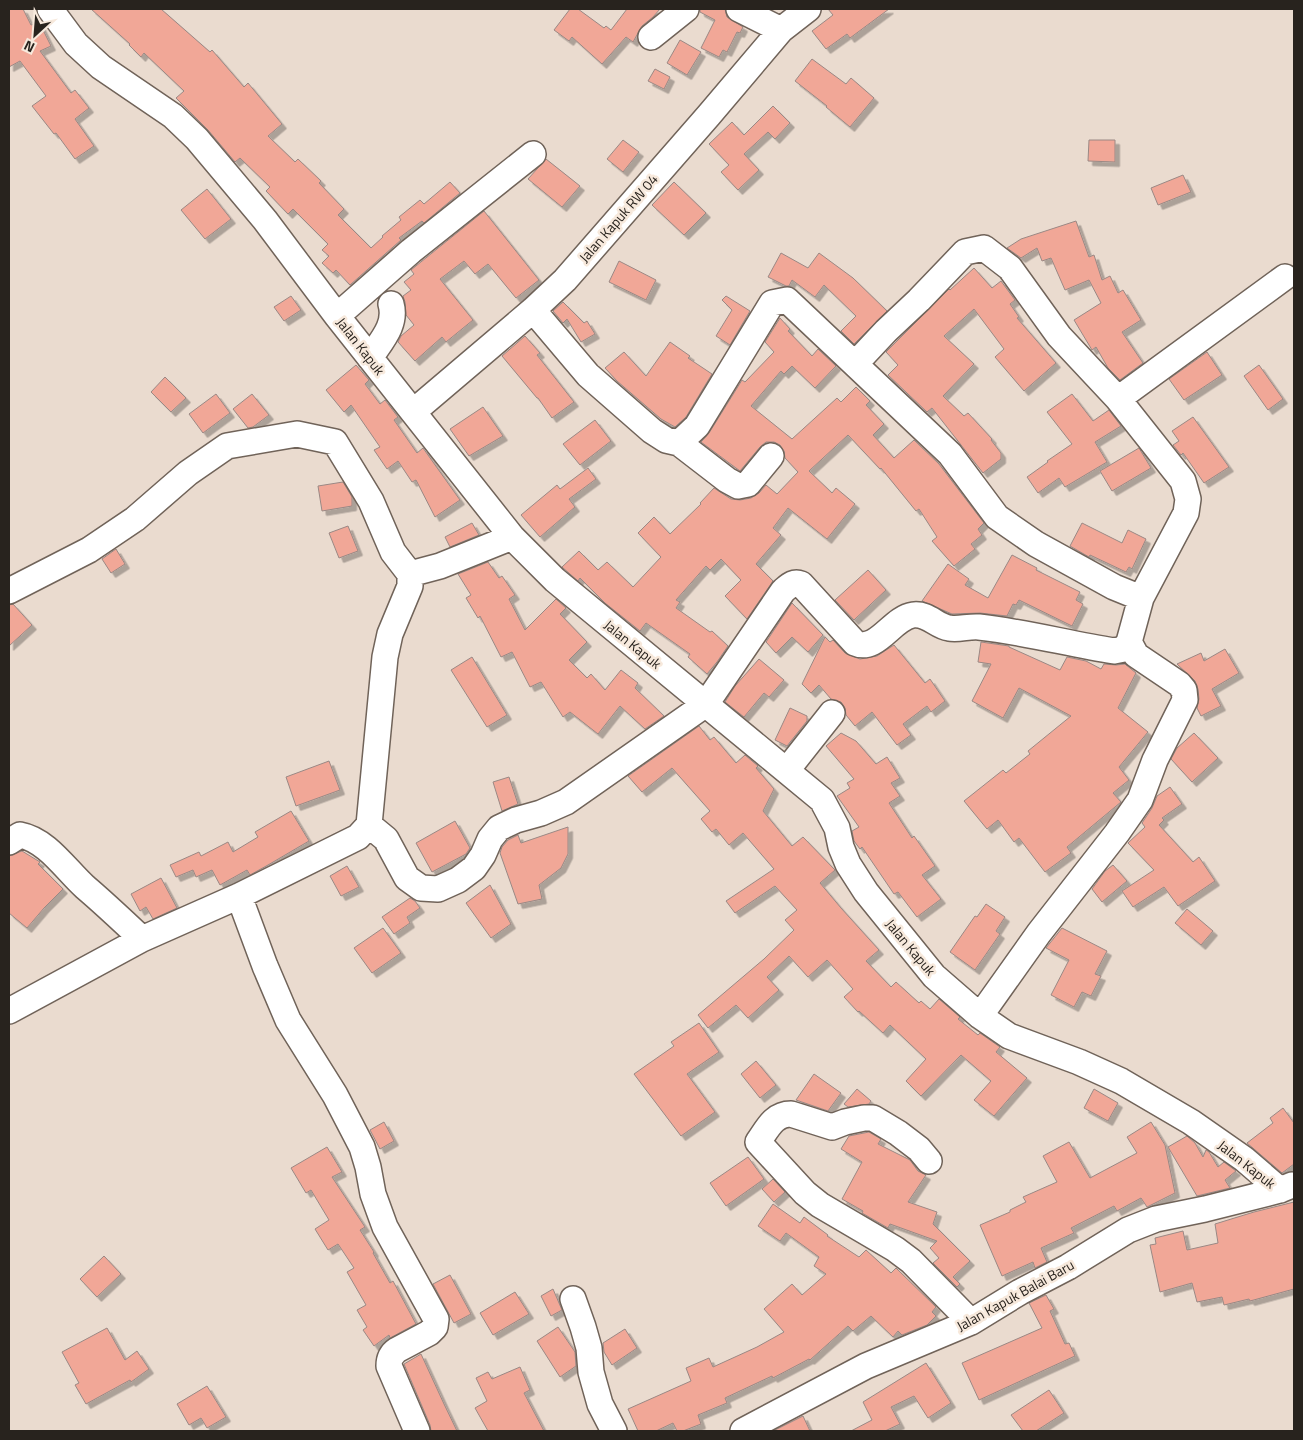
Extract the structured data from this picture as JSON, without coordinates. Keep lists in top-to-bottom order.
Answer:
{
  "streets": {
    "street": ["Jalan Kapuk RW 04", "Jalan Kapuk", "Jalan Kapuk Balai Baru"]
  },
  "crossings": [
    ["Jalan Kapuk RW 04", "Jalan Kapuk"],
    ["Jalan Kapuk", "Jalan Kapuk Balai Baru"]
  ],
  "north": "bottom left"
}
